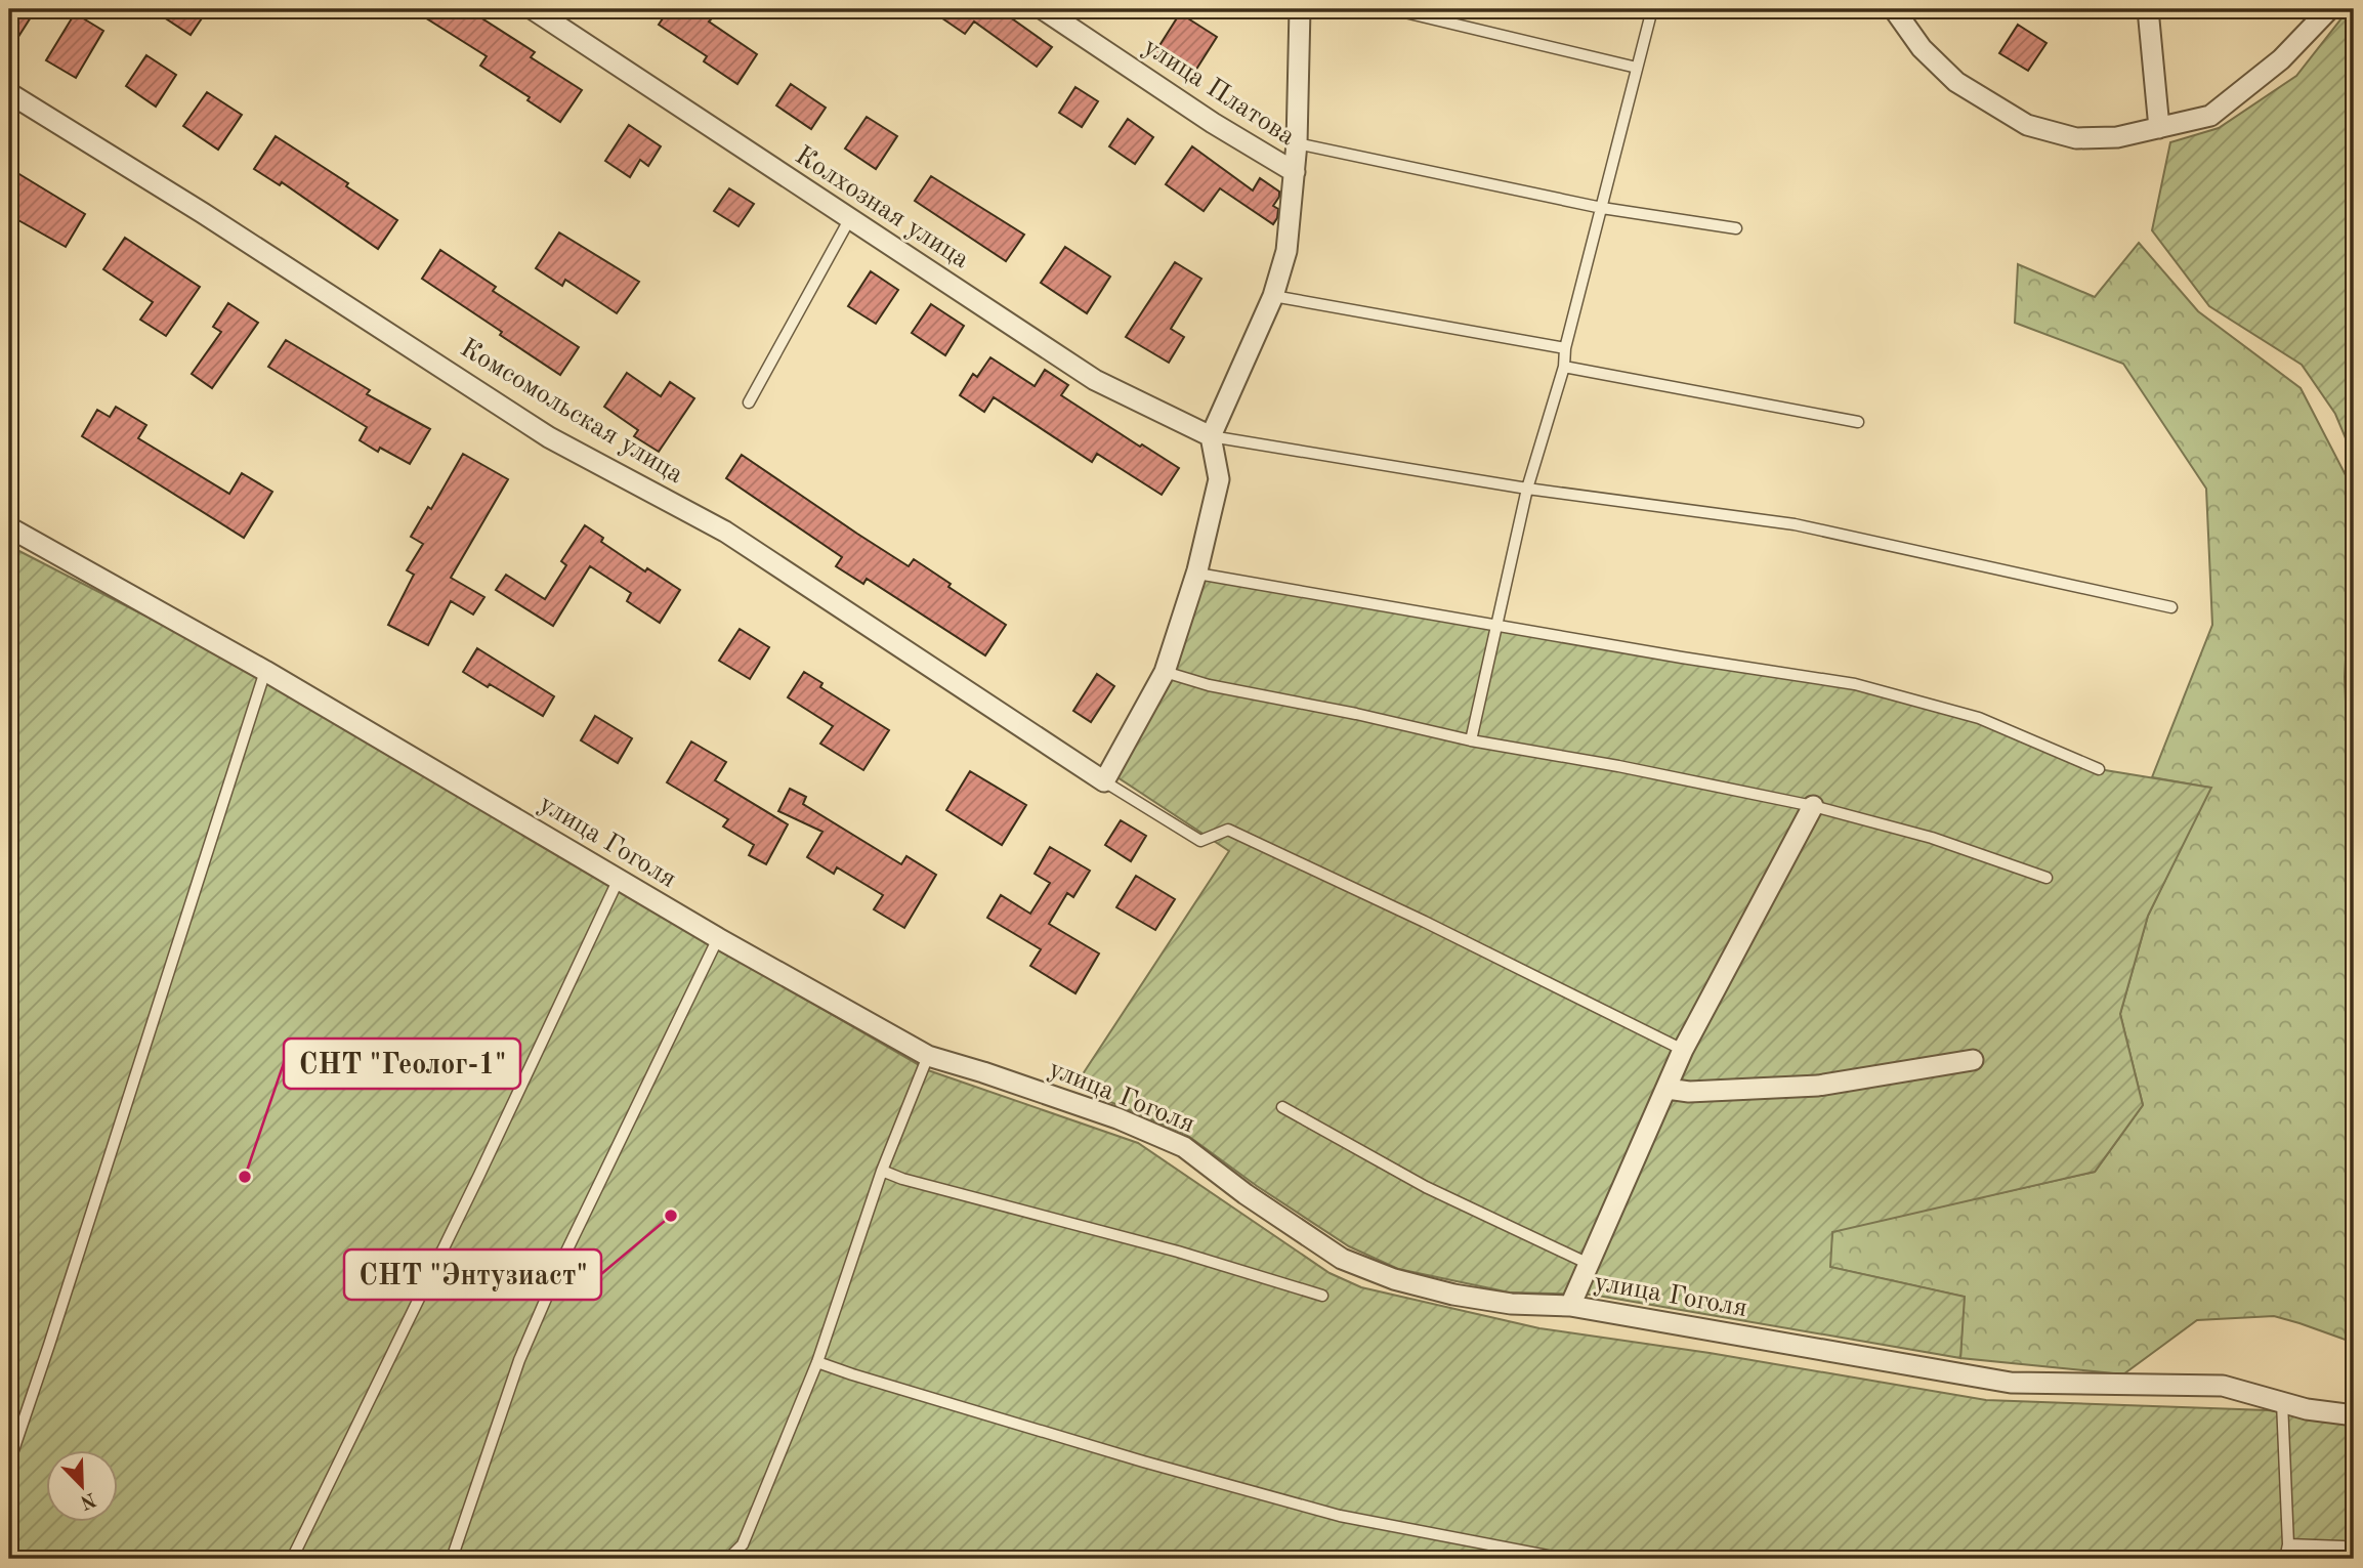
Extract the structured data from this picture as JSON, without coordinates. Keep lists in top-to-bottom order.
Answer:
{
  "streets": {
    "street": [
      "улица Платова",
      "Колхозная улица",
      "Комсомольская улица",
      "улица Гоголя"
    ]
  },
  "places": ["СНТ \"Геолог-1\"", "СНТ \"Энтузиаст\""],
  "north": "bottom right"
}
